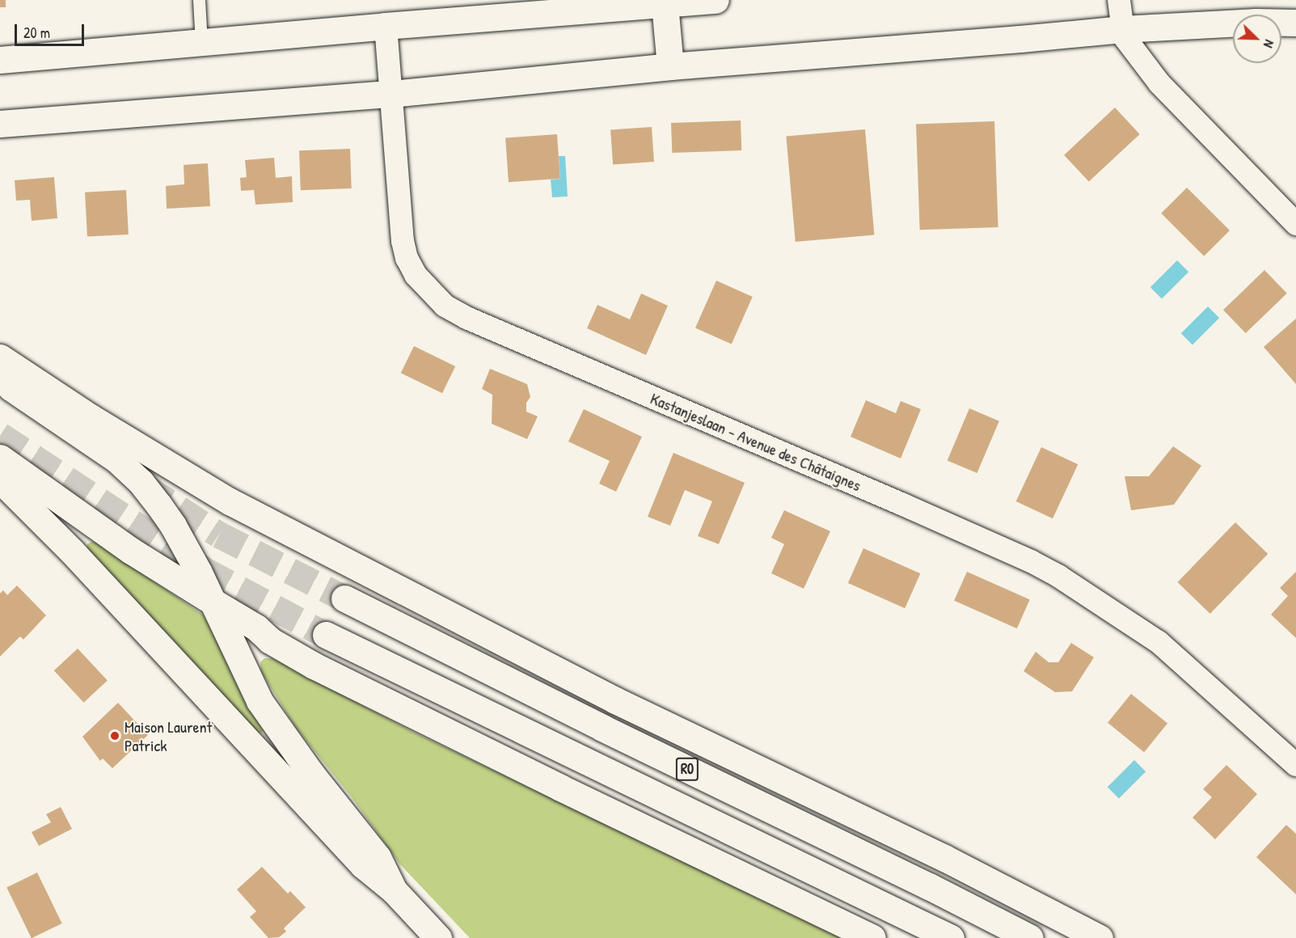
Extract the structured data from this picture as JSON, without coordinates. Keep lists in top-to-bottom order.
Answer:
{
  "streets": {
    "main road": ["R0"],
    "street": ["Kastanjeslaan - Avenue des Châtaignes"]
  },
  "places": ["Maison Laurent Patrick"],
  "scale_bar": "20 m",
  "north": "bottom right"
}
